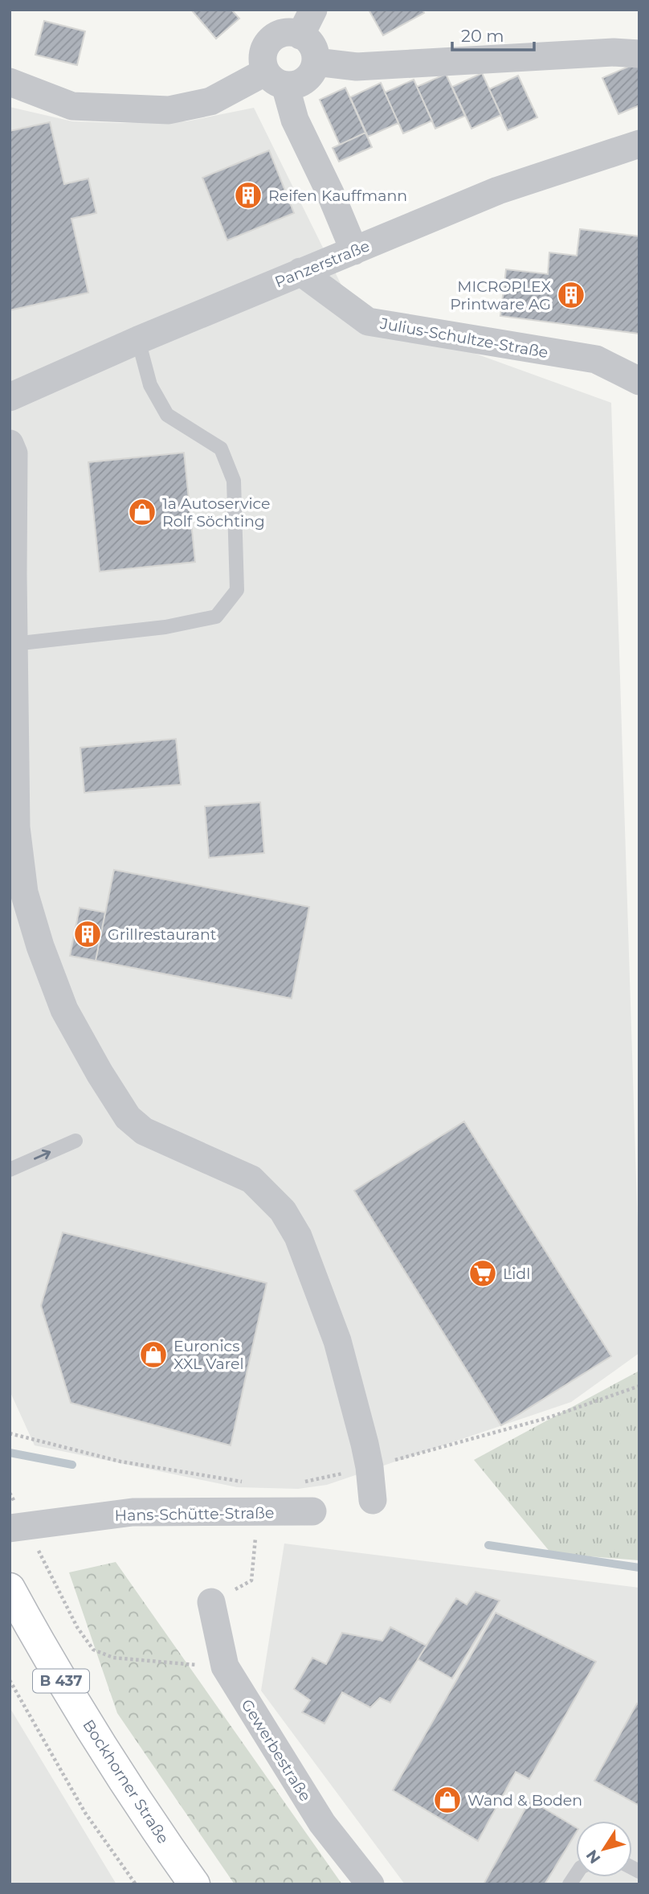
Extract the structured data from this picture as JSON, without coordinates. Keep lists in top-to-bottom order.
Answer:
{
  "streets": {
    "main road": ["B 437", "Bockhorner Straße"],
    "street": [
      "Panzerstraße",
      "Julius-Schultze-Straße",
      "Hans-Schütte-Straße",
      "Gewerbestraße"
    ]
  },
  "crossings": [
    ["Panzerstraße", "Julius-Schultze-Straße"]
  ],
  "places": {
    "building": ["Reifen Kauffmann", "MICROPLEX Printware AG", "Grillrestaurant"],
    "shop": ["1a Autoservice Rolf Söchting", "Euronics XXL Varel", "Wand & Boden"],
    "supermarket": ["Lidl"]
  },
  "scale_bar": "20 m",
  "north": "bottom left"
}
